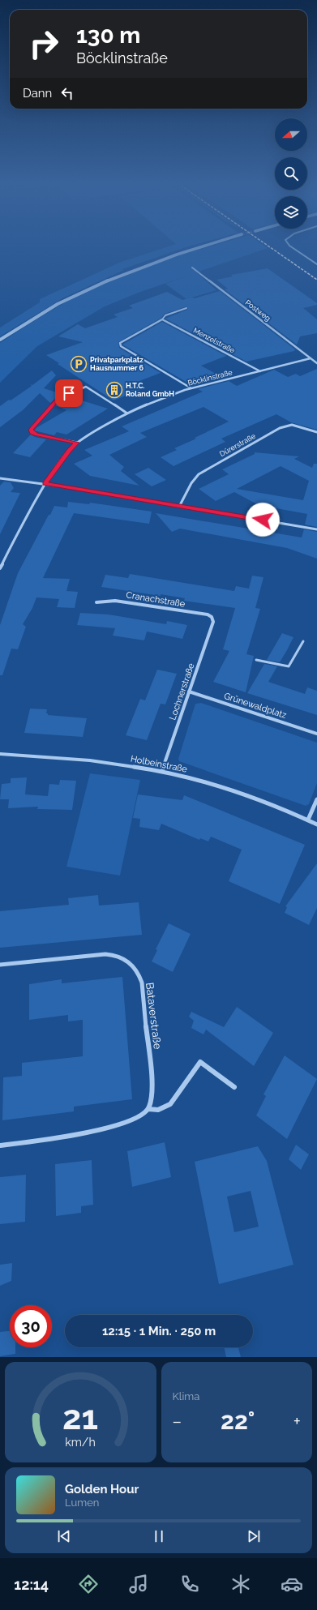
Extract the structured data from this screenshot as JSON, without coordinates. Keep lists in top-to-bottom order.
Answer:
{
  "streets": {
    "street": [
      "Postweg",
      "Menzelstraße",
      "Böcklinstraße",
      "Dürerstraße",
      "Cranachstraße",
      "Lochnerstraße",
      "Grünewaldplatz",
      "Holbeinstraße",
      "Bataverstraße"
    ]
  },
  "crossings": [
    ["Postweg", "Böcklinstraße"],
    ["Menzelstraße", "Böcklinstraße"],
    ["Cranachstraße", "Lochnerstraße"],
    ["Lochnerstraße", "Grünewaldplatz"],
    ["Lochnerstraße", "Holbeinstraße"]
  ],
  "places": {
    "parking": ["Privatparkplatz Hausnummer 6"],
    "building": ["H.T.C. Roland GmbH"]
  },
  "north": "left",
  "page": {
    "turn": ["130 m", "Böcklinstraße"],
    "then": "Dann",
    "limit": "30",
    "trip": "12:15 · 1 Min. · 250 m",
    "tile": "Klima",
    "heat": ["−", "22°", "+"],
    "song": ["Golden Hour", "Lumen"],
    "tabs": "12:14",
    "gauge": ["21", "km/h"]
  }
}
